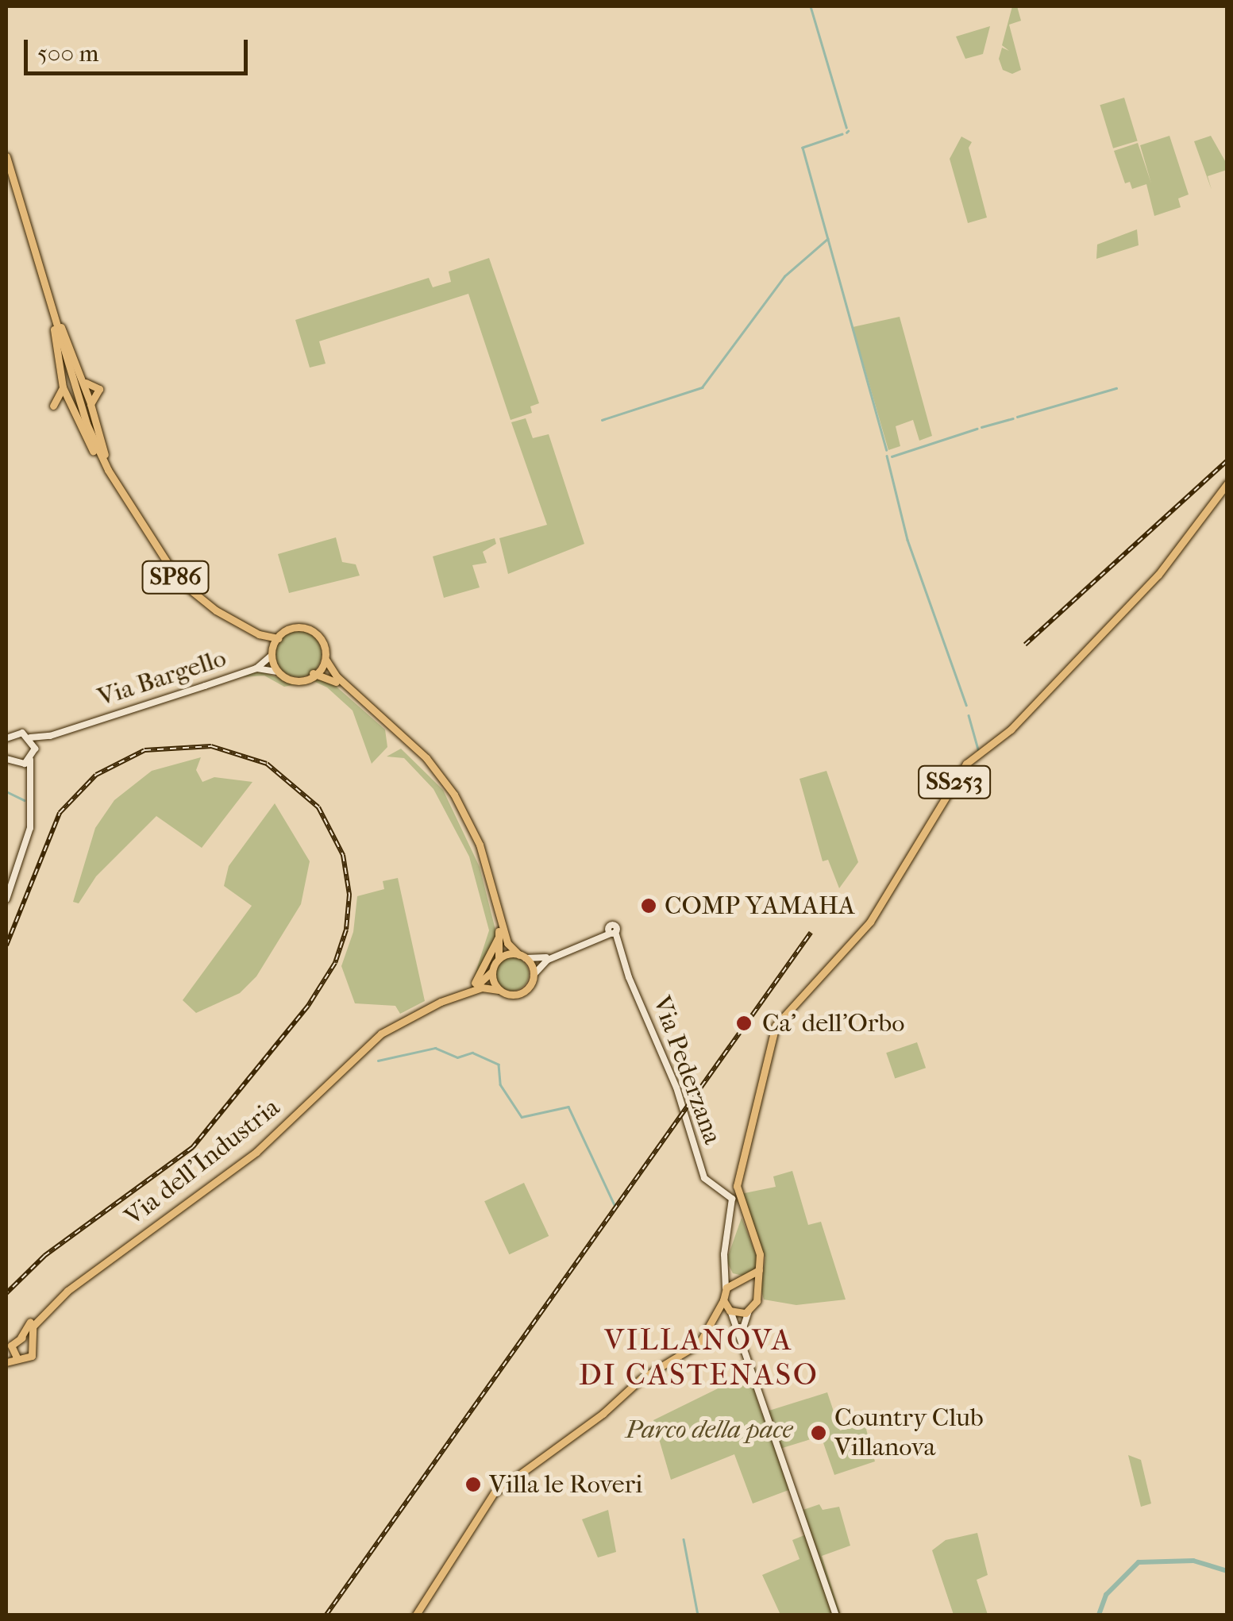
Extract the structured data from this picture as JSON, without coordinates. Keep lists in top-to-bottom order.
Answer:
{
  "streets": {
    "main road": [
      "SP86",
      "Via Bargello",
      "SS253",
      "Via Pederzana",
      "Via dell'Industria"
    ]
  },
  "crossings": [
    ["SP86", "Via Bargello"]
  ],
  "districts": ["VILLANOVA DI CASTENASO"],
  "parks": ["Parco della pace"],
  "places": [
    "COMP YAMAHA",
    "Ca' dell'Orbo",
    "Country Club Villanova",
    "Villa le Roveri"
  ],
  "scale_bar": "500 m"
}
